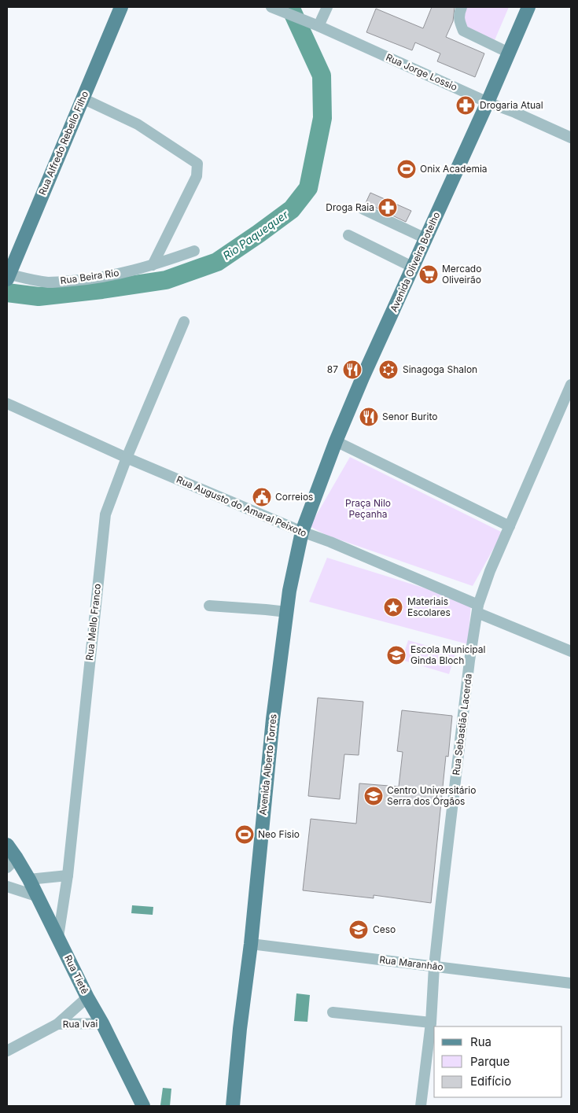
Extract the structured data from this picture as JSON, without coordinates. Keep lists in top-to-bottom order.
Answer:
{
  "streets": {
    "main road": [
      "Rua Alfredo Rebello Filho",
      "Avenida Oliveira Botelho",
      "Avenida Alberto Torres",
      "Rua Tietê"
    ],
    "street": [
      "Rua Jorge Lossio",
      "Rua Beira Rio",
      "Rua Augusto do Amaral Peixoto",
      "Rua Mello Franco",
      "Rua Sebastião Lacerda",
      "Rua Maranhão",
      "Rua Ivai"
    ]
  },
  "crossings": [
    ["Rua Jorge Lossio", "Avenida Oliveira Botelho"],
    ["Rua Alfredo Rebello Filho", "Rua Beira Rio"],
    ["Avenida Oliveira Botelho", "Avenida Alberto Torres"],
    ["Rua Augusto do Amaral Peixoto", "Rua Mello Franco"],
    ["Rua Augusto do Amaral Peixoto", "Rua Sebastião Lacerda"],
    ["Rua Augusto do Amaral Peixoto", "Avenida Alberto Torres"],
    ["Rua Mello Franco", "Rua Tietê"],
    ["Rua Sebastião Lacerda", "Rua Maranhão"],
    ["Avenida Alberto Torres", "Rua Maranhão"],
    ["Rua Tietê", "Rua Ivai"]
  ],
  "water": ["Rio Paquequer"],
  "parks": ["Praça Nilo Peçanha"],
  "places": {
    "pharmacy": ["Drogaria Atual", "Droga Raia"],
    "sports": ["Onix Academia", "Neo Fisio"],
    "supermarket": ["Mercado Oliveirão"],
    "restaurant": ["87", "Senor Burito"],
    "synagogue": ["Sinagoga Shalon"],
    "public building": ["Correios"],
    "place": ["Materiais Escolares"],
    "school or university": ["Escola Municipal Ginda Bloch", "Centro Universitário Serra dos Órgãos", "Ceso"]
  },
  "legend": ["Rua", "Parque", "Edifício"]
}
